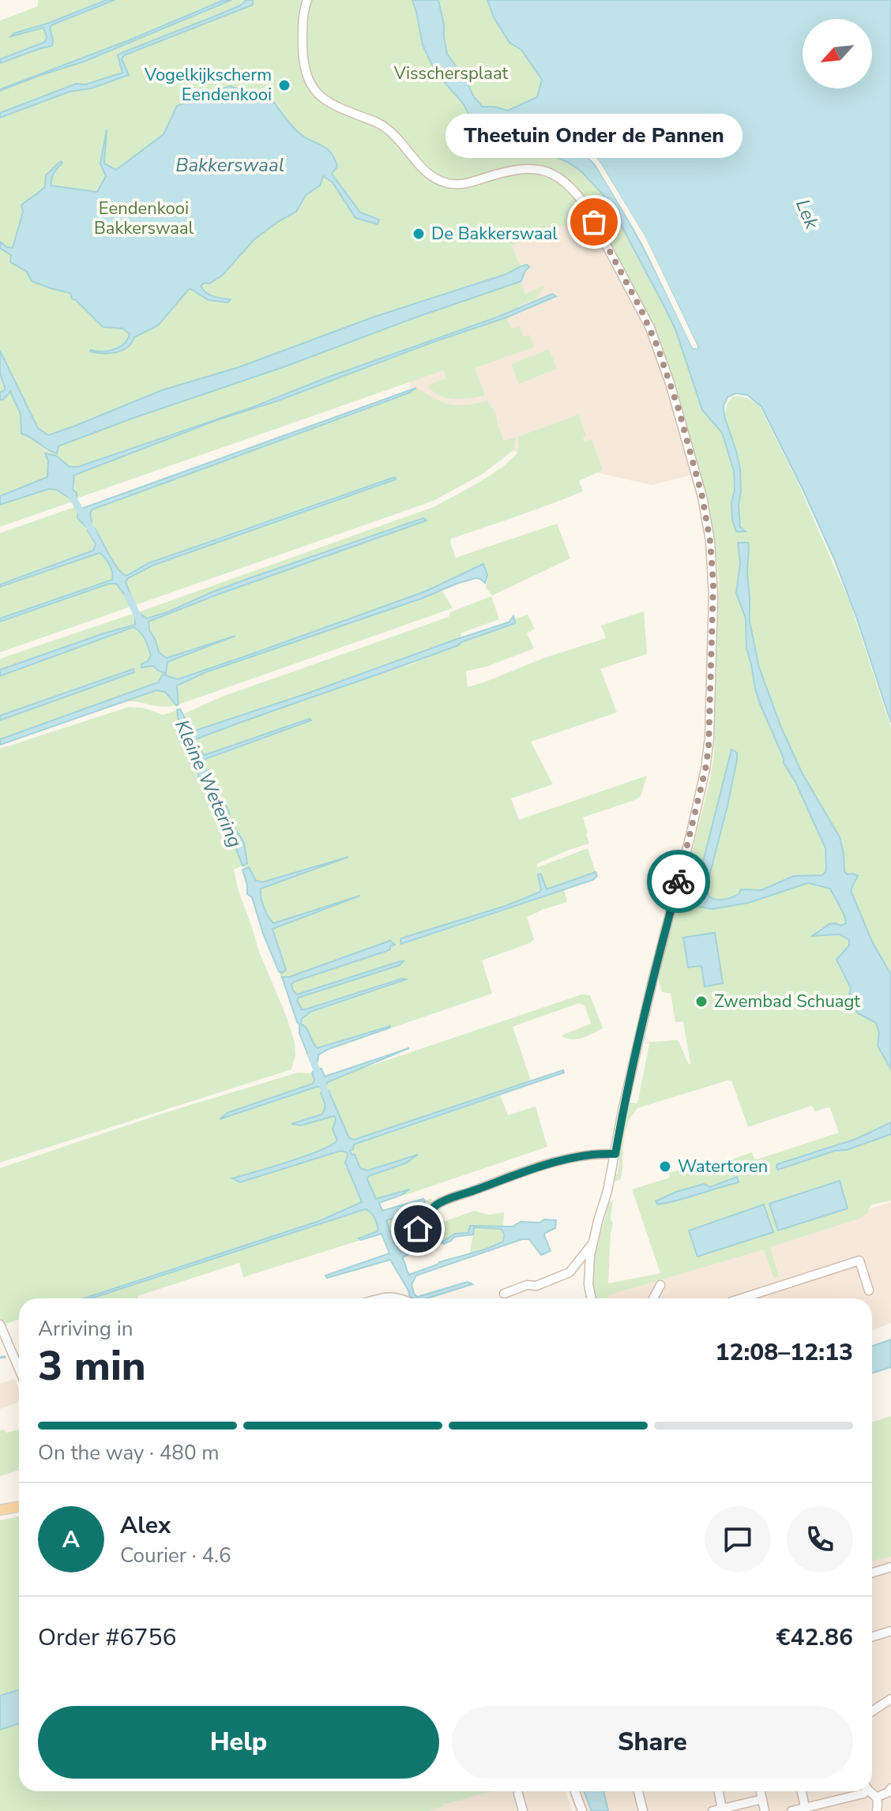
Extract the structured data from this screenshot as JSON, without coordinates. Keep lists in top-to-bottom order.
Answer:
{
  "water": ["Bakkerswaal", "Lek", "Kleine Wetering"],
  "parks": ["Visschersplaat", "Eendenkooi Bakkerswaal"],
  "places": [
    "Vogelkijkscherm Eendenkooi",
    "Theetuin Onder de Pannen",
    "De Bakkerswaal",
    "Zwembad Schuagt",
    "Watertoren"
  ],
  "north": "bottom left",
  "page": {
    "bubble": "Theetuin Onder de Pannen",
    "heading": ["3 min", "Arriving in", "12:08–12:13"],
    "panel": [
      "Alex",
      "Courier · 4.6",
      "Order #6756",
      "€42.86"
    ],
    "bar": "On the way · 480 m",
    "round": "A",
    "buttons": ["Help", "Share"]
  }
}
